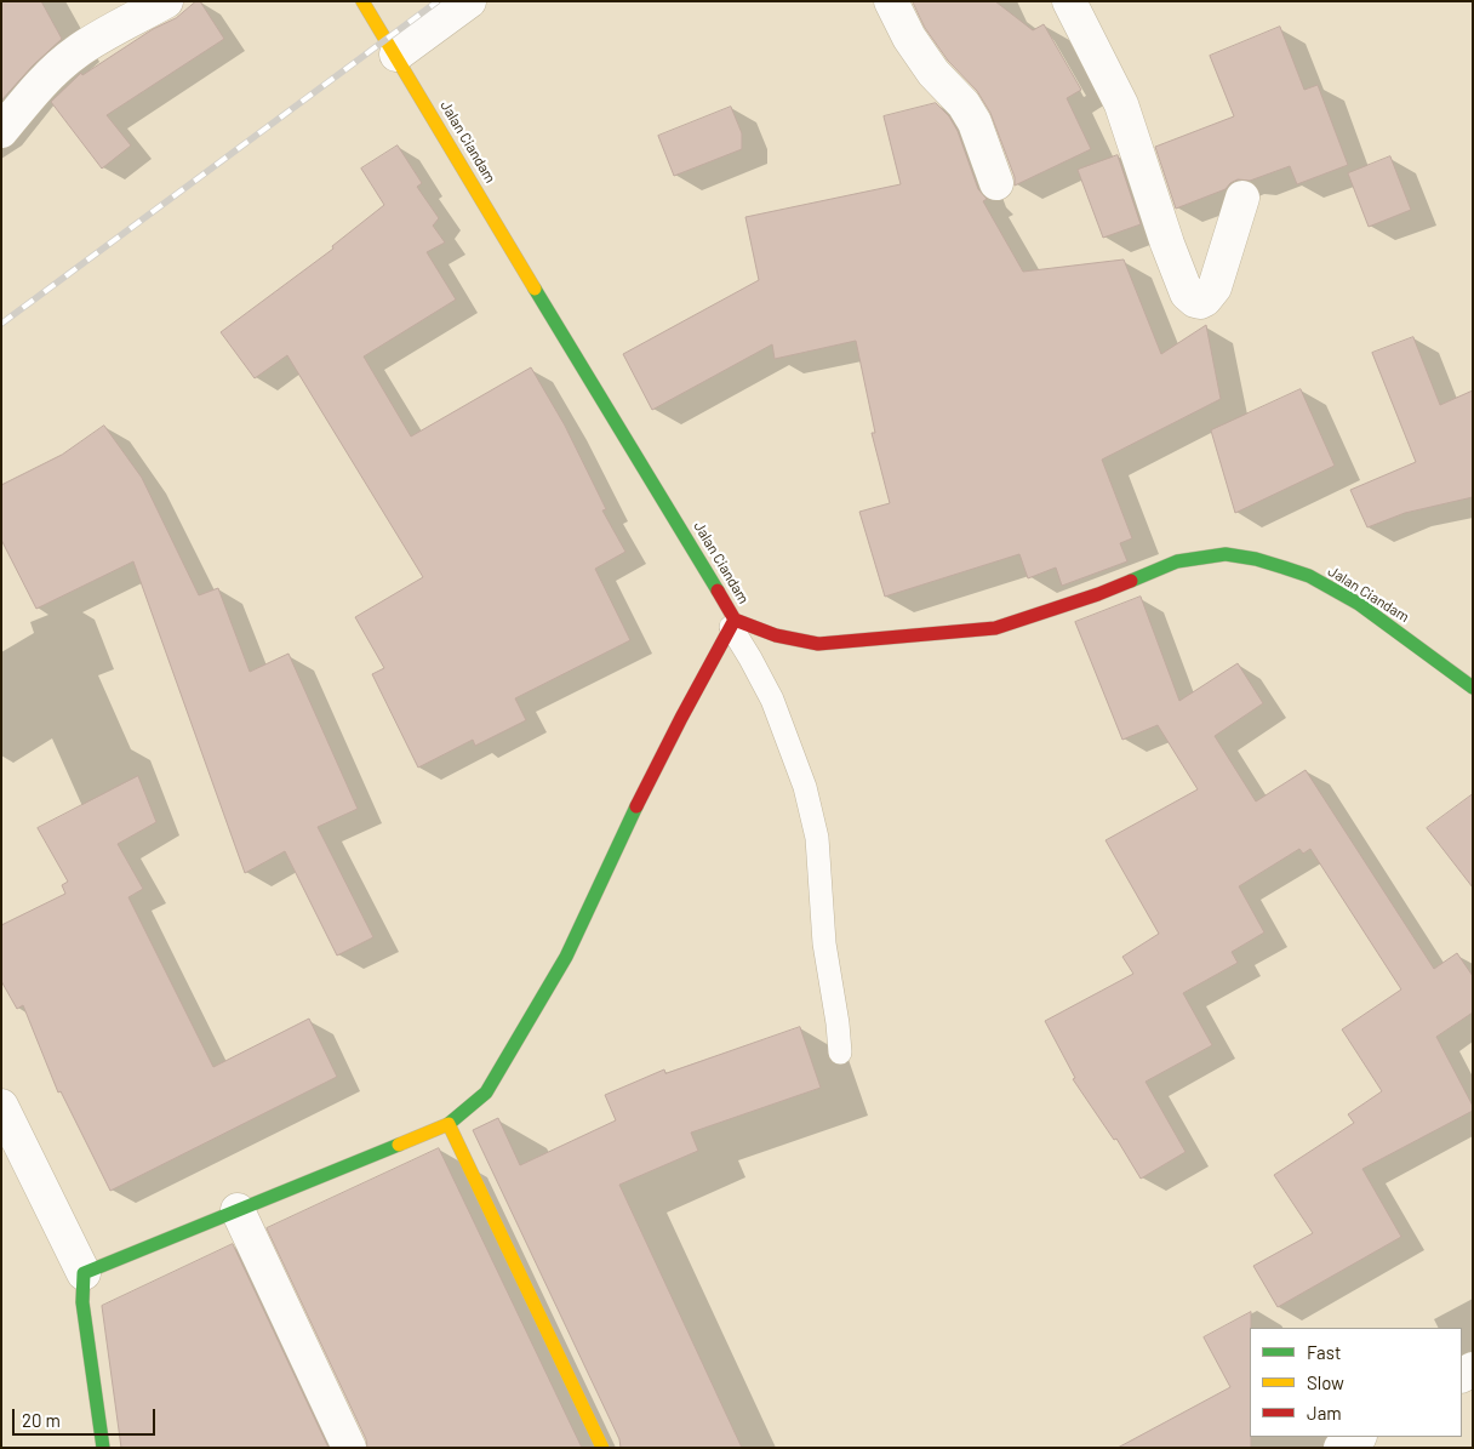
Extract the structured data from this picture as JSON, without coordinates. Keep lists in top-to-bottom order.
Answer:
{
  "streets": {
    "street": ["Jalan Ciandam"]
  },
  "legend": ["Fast", "Slow", "Jam"],
  "scale_bar": "20 m"
}
